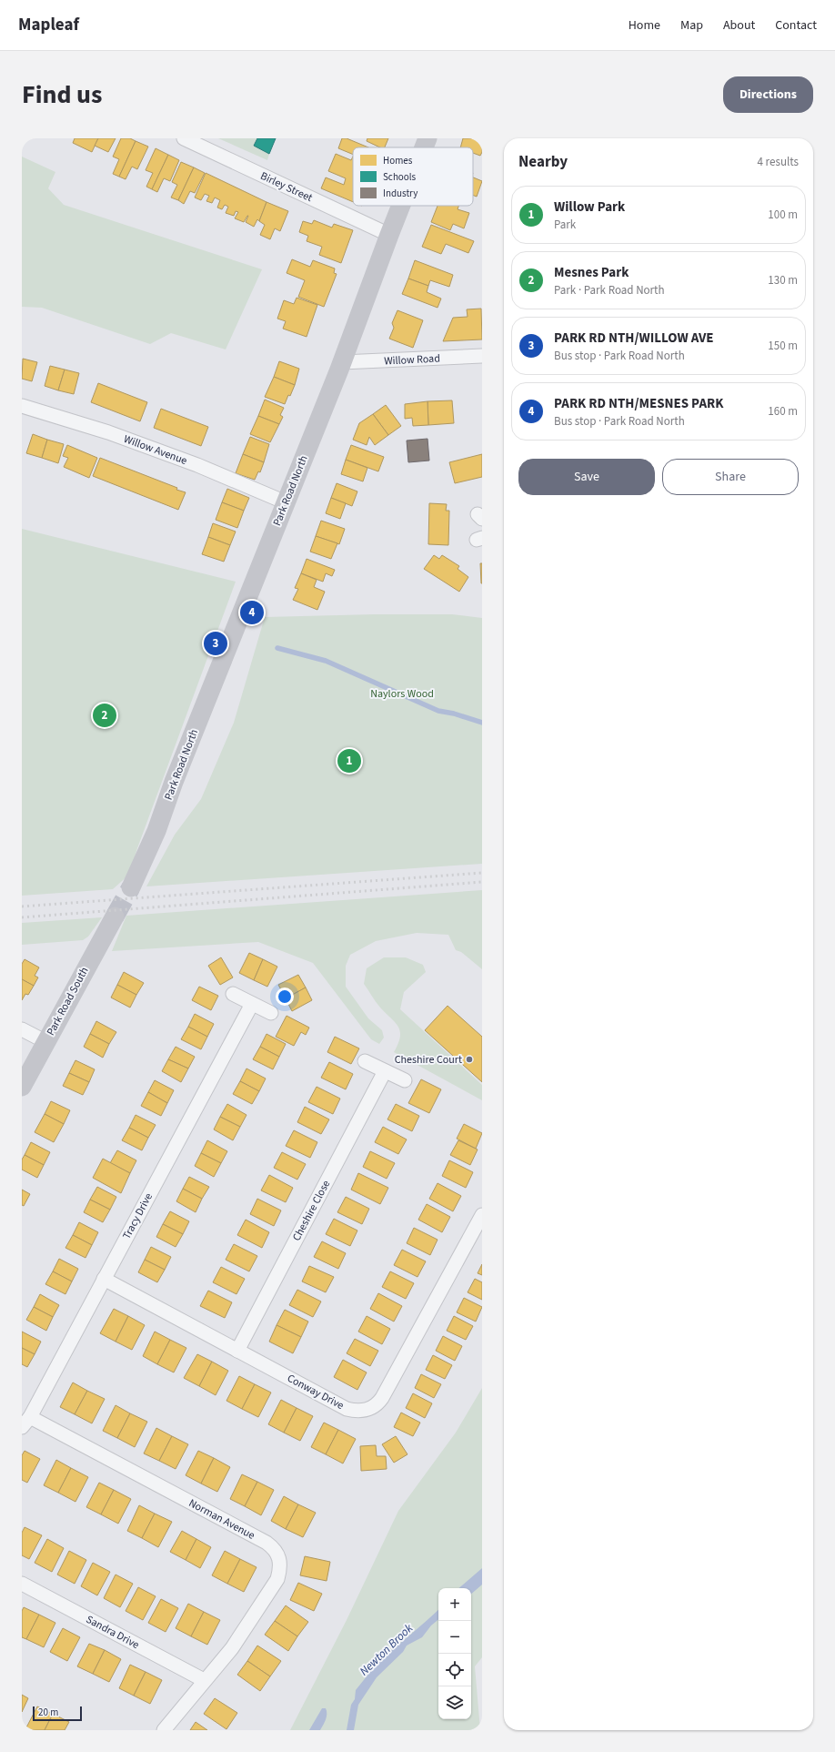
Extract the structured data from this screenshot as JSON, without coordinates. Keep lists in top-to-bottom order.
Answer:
{
  "streets": {
    "street": [
      "Birley Street",
      "Willow Road",
      "Willow Avenue",
      "Park Road North",
      "Park Road South",
      "Cheshire Close",
      "Tracy Drive",
      "Conway Drive",
      "Norman Avenue",
      "Sandra Drive"
    ]
  },
  "crossings": [
    ["Birley Street", "Park Road North"],
    ["Willow Road", "Park Road North"],
    ["Willow Avenue", "Park Road North"],
    ["Cheshire Close", "Conway Drive"],
    ["Tracy Drive", "Conway Drive"],
    ["Tracy Drive", "Norman Avenue"],
    ["Norman Avenue", "Sandra Drive"]
  ],
  "water": ["Newton Brook"],
  "parks": ["Naylors Wood"],
  "places": ["Cheshire Court"],
  "legend": ["Homes", "Schools", "Industry"],
  "scale_bar": "20 m",
  "page": {
    "header": "Mapleaf",
    "nav": [
      "Home",
      "Map",
      "About",
      "Contact"
    ],
    "title": "Find us",
    "buttons": [
      "Directions",
      ["Save", "Share"]
    ],
    "heading": ["Nearby", "4 results"],
    "list": [
      {
        "mark": "1",
        "name": "Willow Park",
        "note": "Park",
        "value": "100 m"
      },
      {
        "mark": "2",
        "name": "Mesnes Park",
        "note": "Park · Park Road North",
        "value": "130 m"
      },
      {
        "mark": "3",
        "name": "PARK RD NTH/WILLOW AVE",
        "note": "Bus stop · Park Road North",
        "value": "150 m"
      },
      {
        "mark": "4",
        "name": "PARK RD NTH/MESNES PARK",
        "note": "Bus stop · Park Road North",
        "value": "160 m"
      }
    ],
    "pins": [
      "4",
      "3",
      "2",
      "1"
    ],
    "map_buttons": ["+", "−"],
    "scale": "20 m"
  }
}
